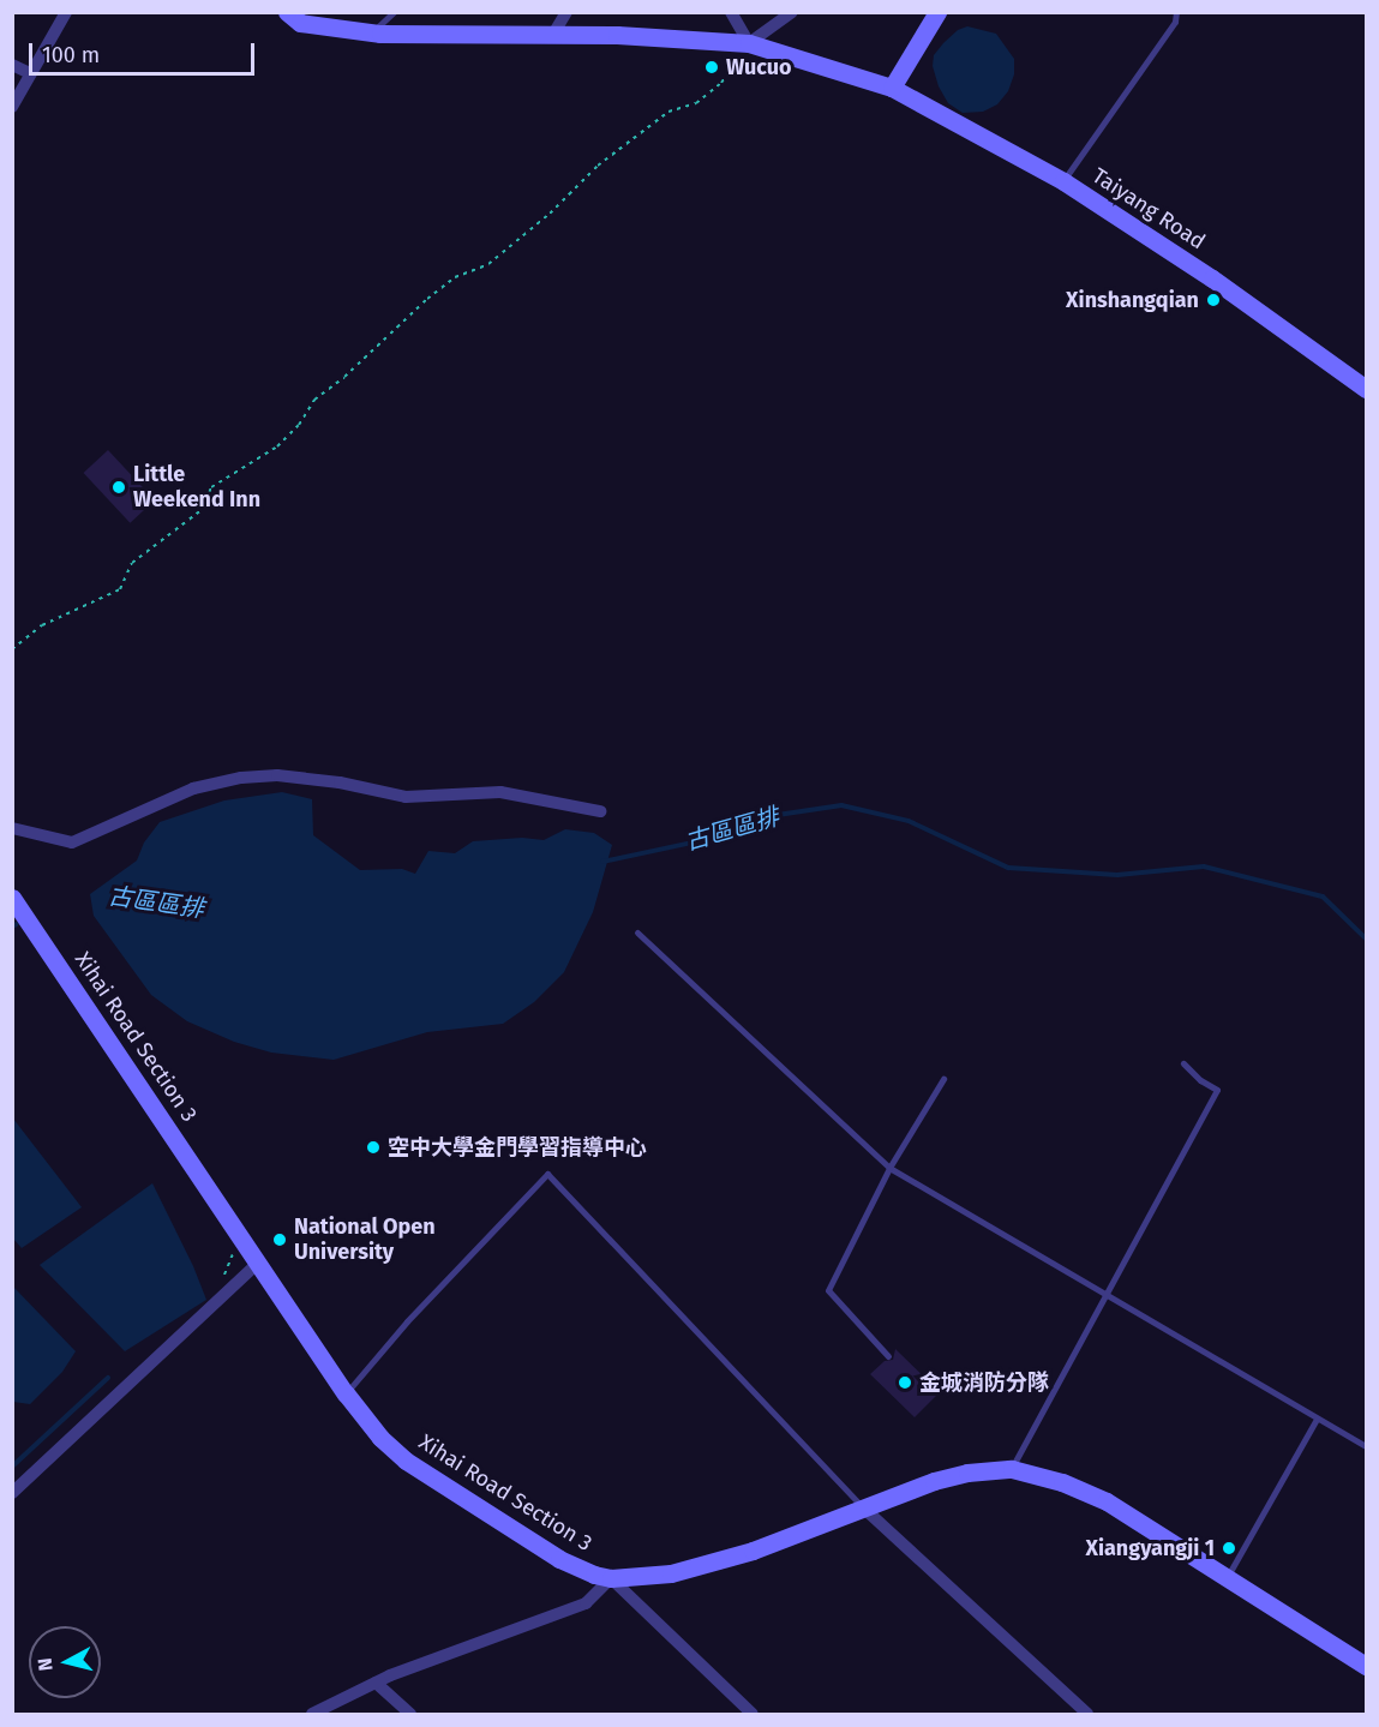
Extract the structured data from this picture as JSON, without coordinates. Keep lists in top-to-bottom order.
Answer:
{
  "streets": {
    "main road": ["Taiyang Road", "Xihai Road Section 3"]
  },
  "water": ["古區區排"],
  "places": [
    "Wucuo",
    "Xinshangqian",
    "Little Weekend Inn",
    "空中大學金門學習指導中心",
    "National Open University",
    "金城消防分隊",
    "Xiangyangji 1"
  ],
  "scale_bar": "100 m",
  "north": "left"
}
